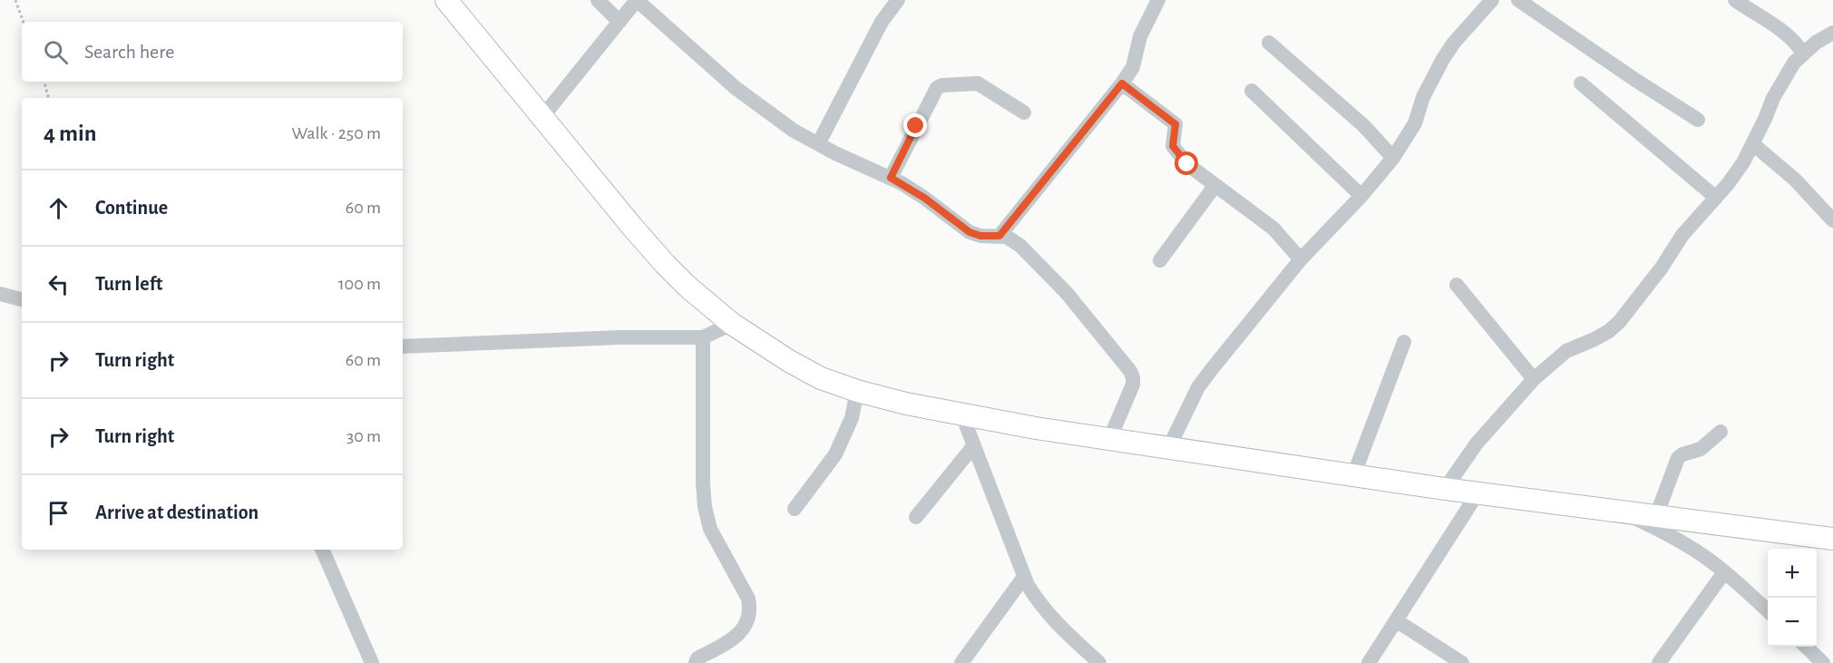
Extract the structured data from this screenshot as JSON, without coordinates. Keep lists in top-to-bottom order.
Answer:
{
  "page": {
    "search": "Search here",
    "heading": ["4 min", "Walk · 250 m"],
    "list": [
      ["Continue", "60 m"],
      ["Turn left", "100 m"],
      ["Turn right", "60 m"],
      ["Turn right", "30 m"],
      "Arrive at destination"
    ],
    "map_buttons": ["+", "−"]
  }
}
